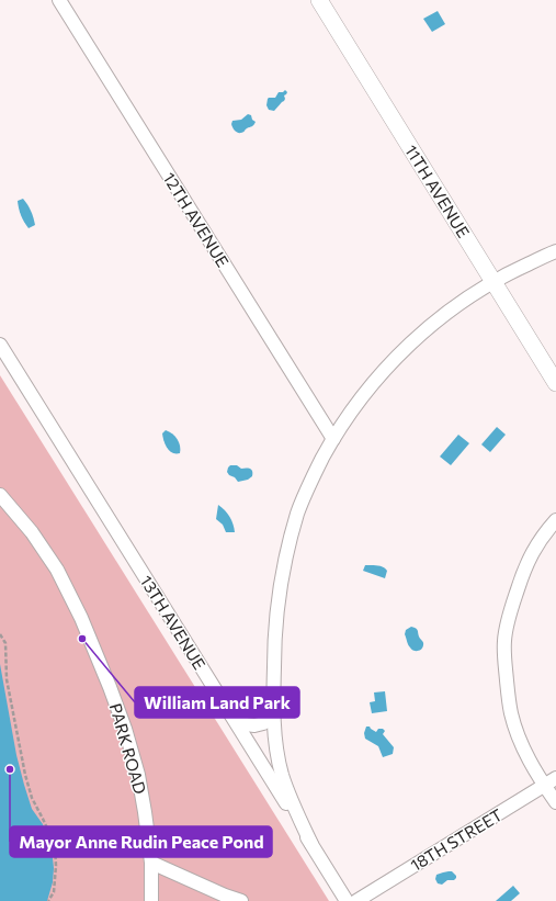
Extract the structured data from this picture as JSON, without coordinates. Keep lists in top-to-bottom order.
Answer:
{
  "streets": {
    "street": [
      "11TH AVENUE",
      "12TH AVENUE",
      "13TH AVENUE",
      "PARK ROAD",
      "18TH STREET"
    ]
  },
  "places": ["William Land Park", "Mayor Anne Rudin Peace Pond"]
}
